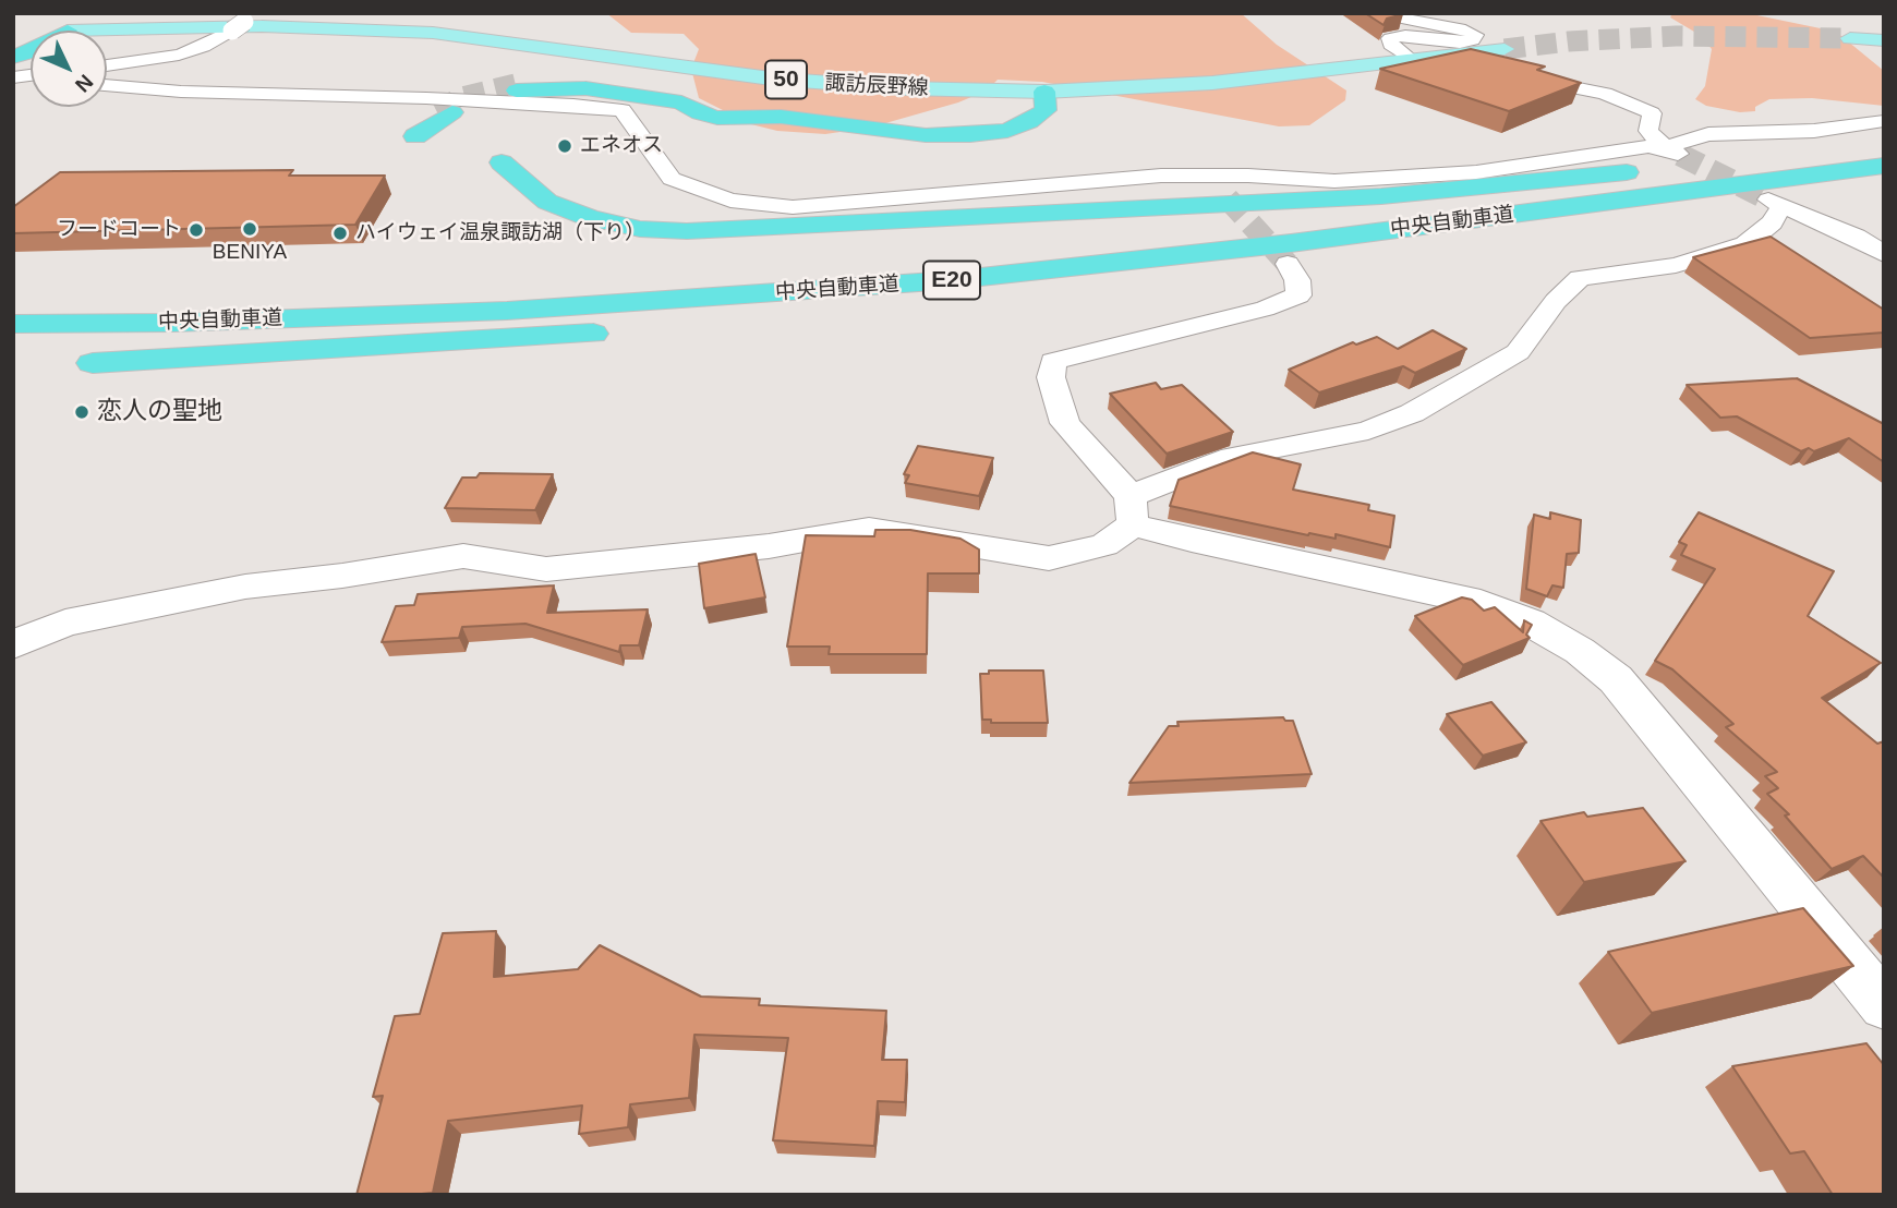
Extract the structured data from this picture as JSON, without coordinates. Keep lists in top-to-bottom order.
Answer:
{
  "streets": {
    "highway": ["中央自動車道", "E20"],
    "main road": ["50", "諏訪辰野線"]
  },
  "places": [
    "エネオス",
    "BENIYA",
    "フードコート",
    "ハイウェイ温泉諏訪湖（下り）",
    "恋人の聖地"
  ],
  "north": "bottom right"
}
